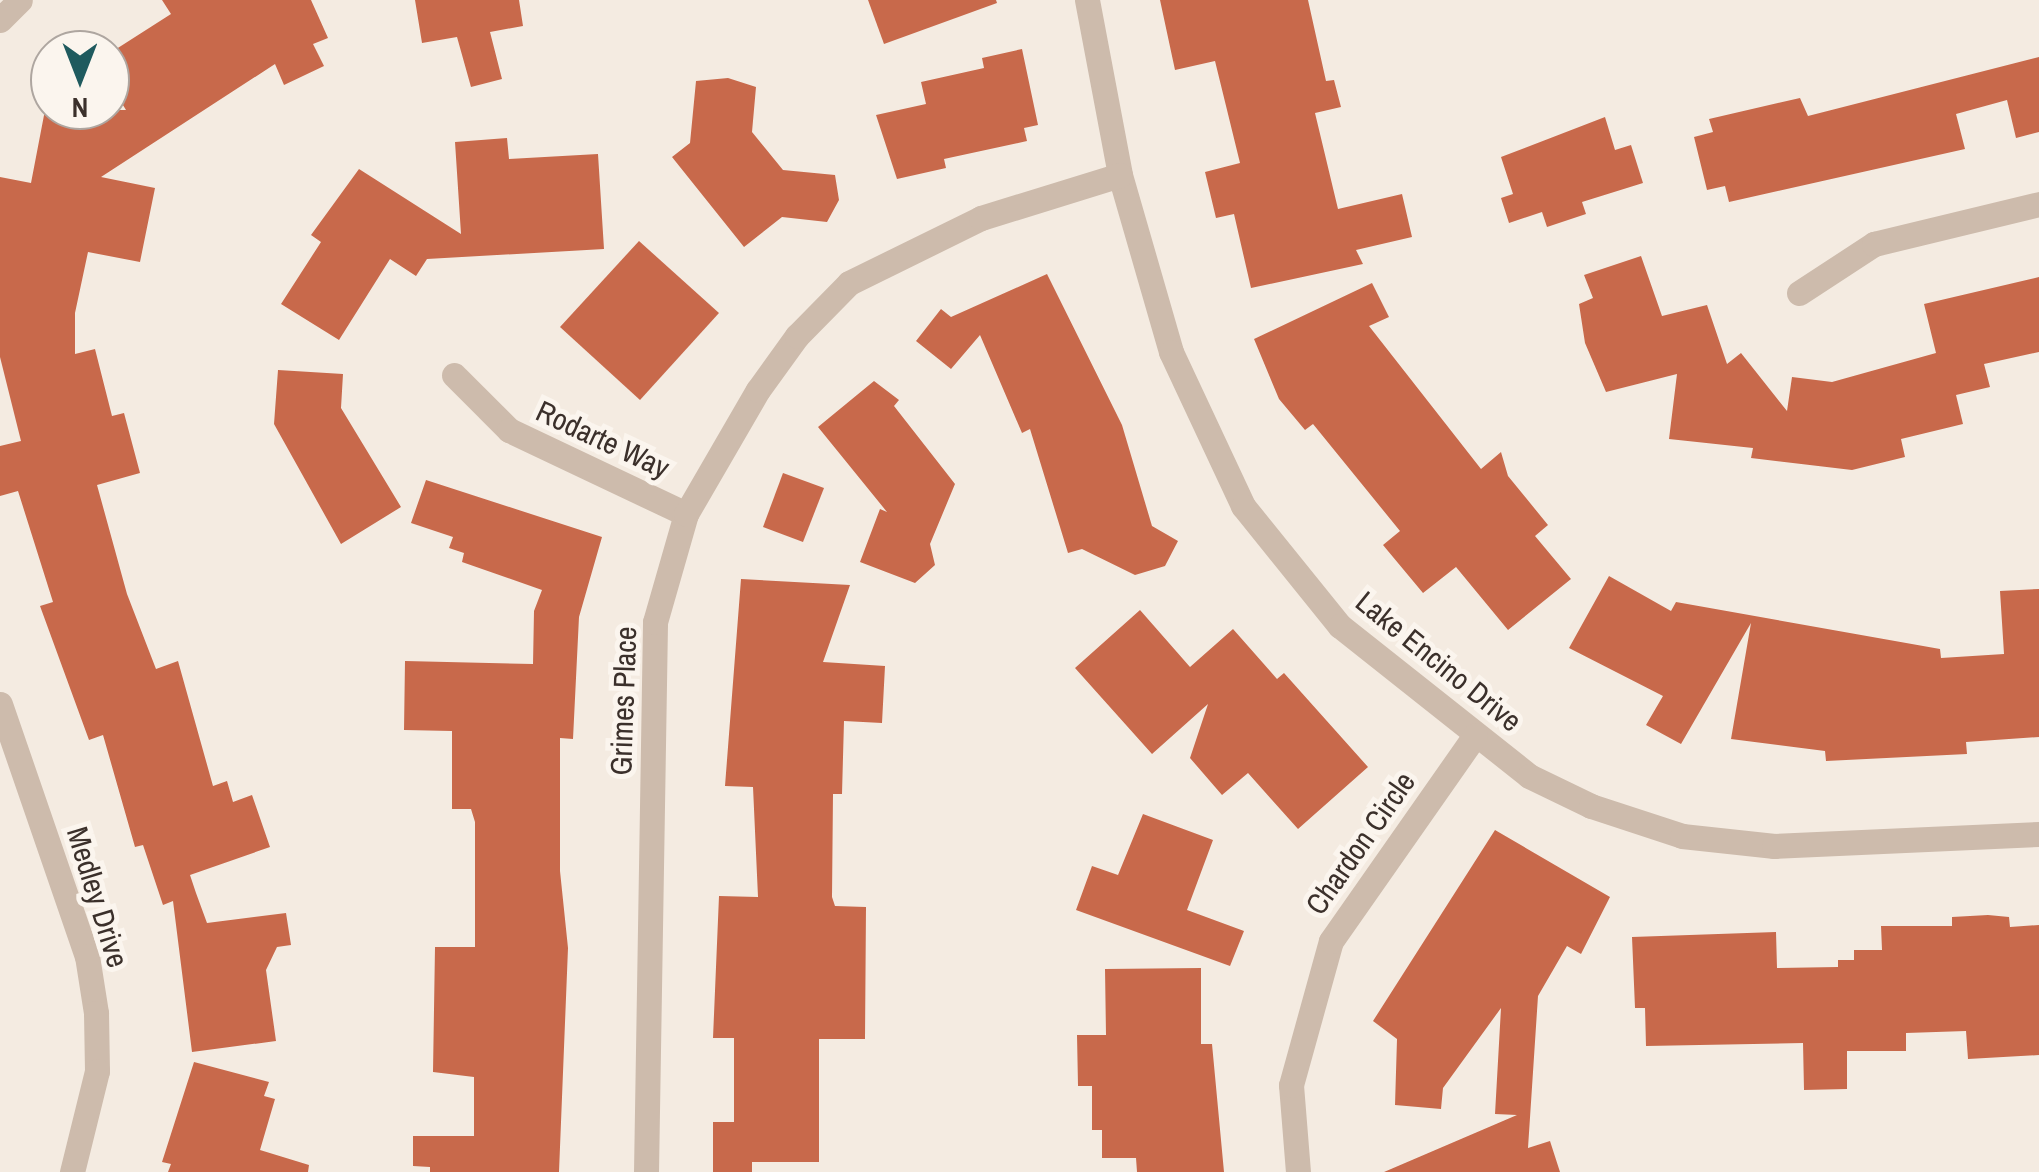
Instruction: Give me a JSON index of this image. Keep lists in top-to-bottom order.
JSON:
{
  "streets": {
    "street": [
      "Rodarte Way",
      "Lake Encino Drive",
      "Grimes Place",
      "Chardon Circle",
      "Medley Drive"
    ]
  },
  "crossings": [
    ["Rodarte Way", "Grimes Place"],
    ["Lake Encino Drive", "Grimes Place"],
    ["Lake Encino Drive", "Chardon Circle"]
  ],
  "north": "bottom"
}
